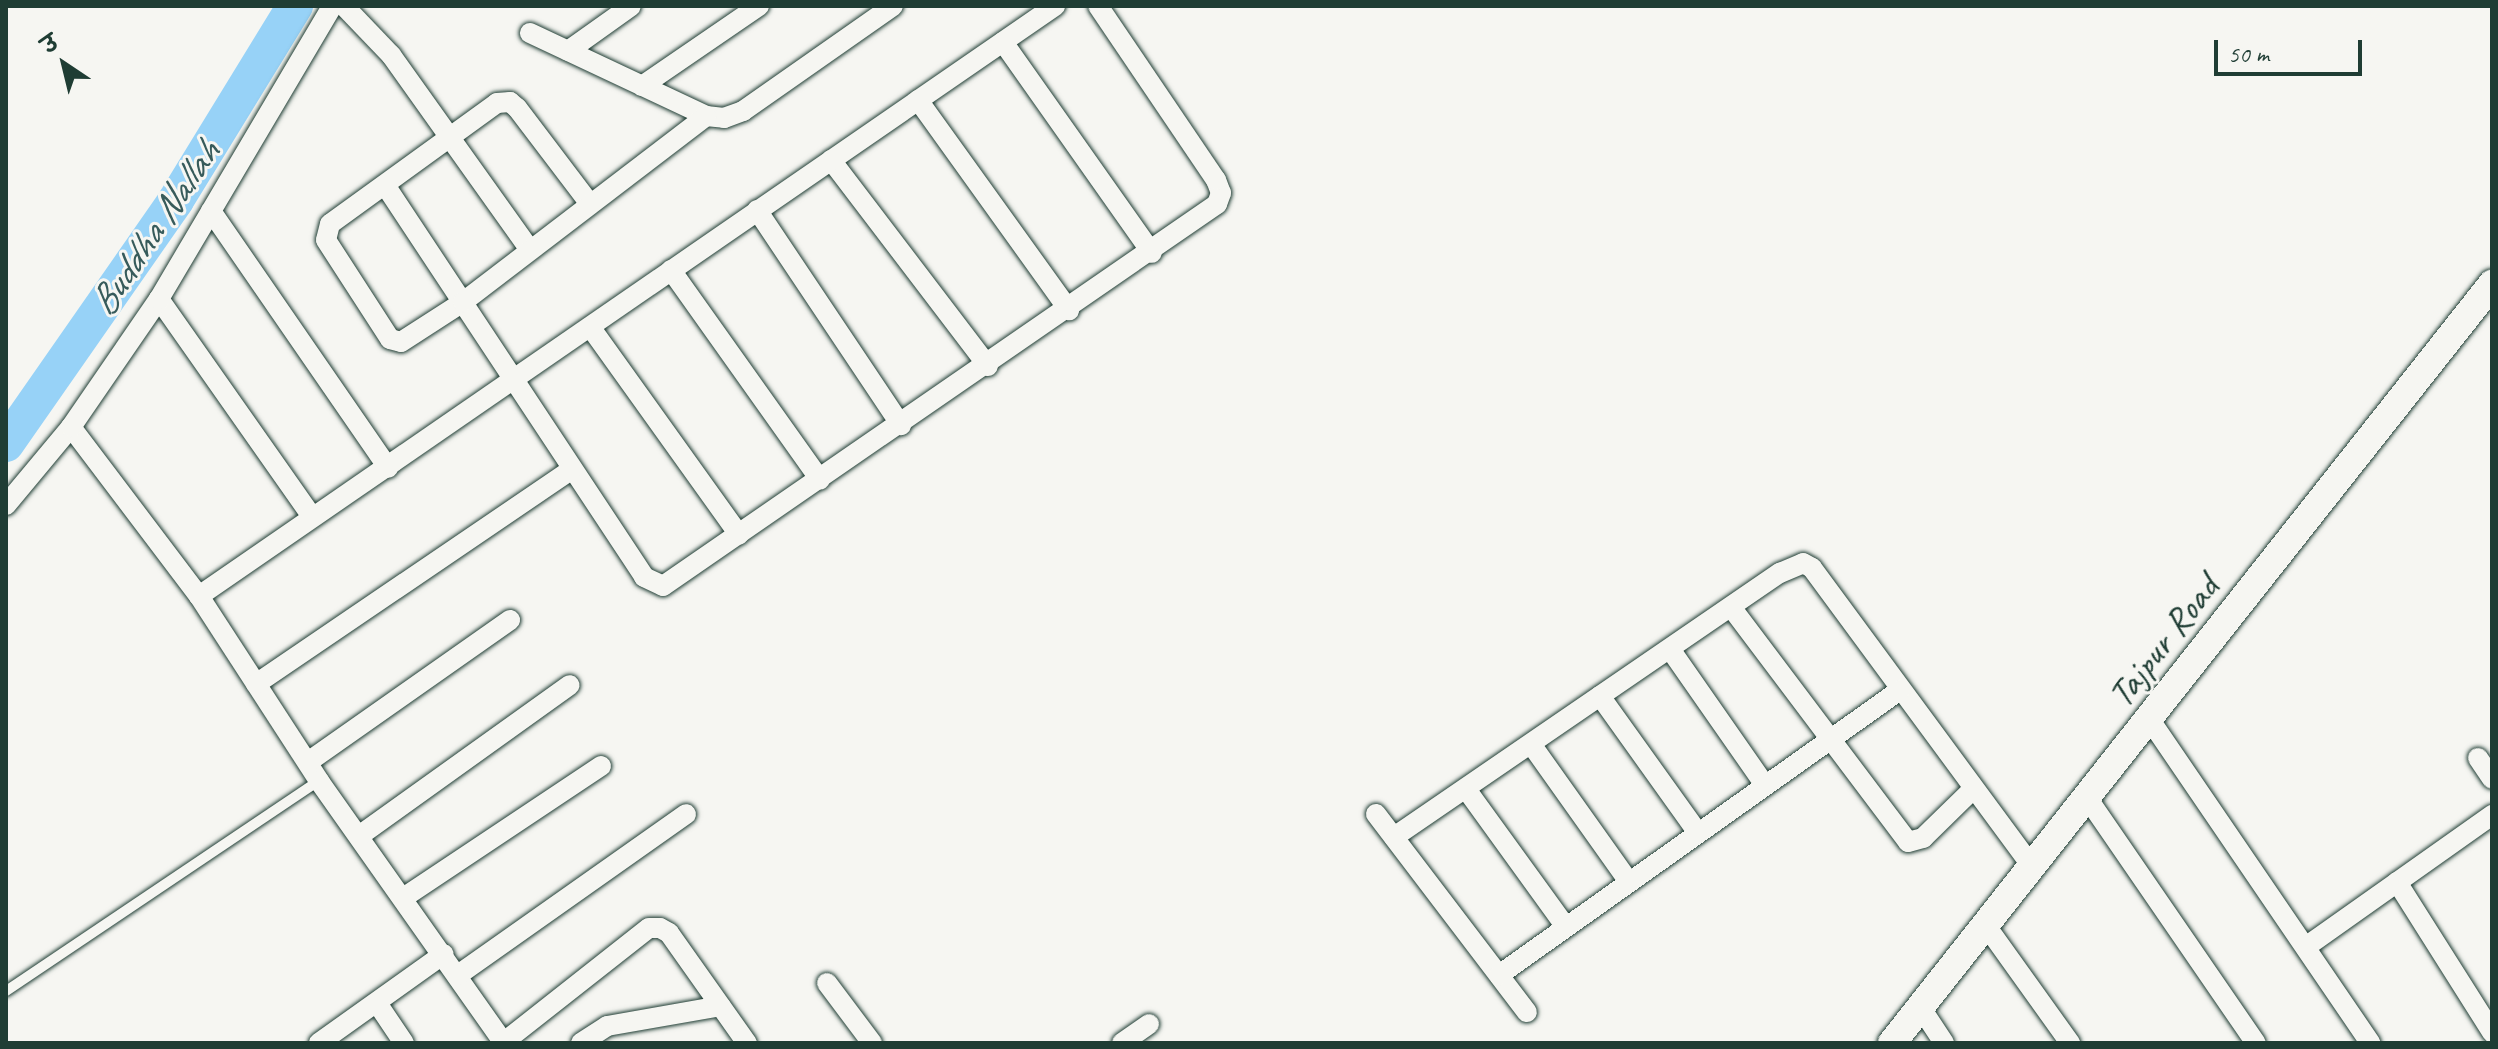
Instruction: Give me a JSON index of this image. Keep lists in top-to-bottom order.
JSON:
{
  "streets": {
    "main road": ["Tajpur Road"]
  },
  "water": ["Buddha Nallah"],
  "scale_bar": "50 m",
  "north": "top left"
}
